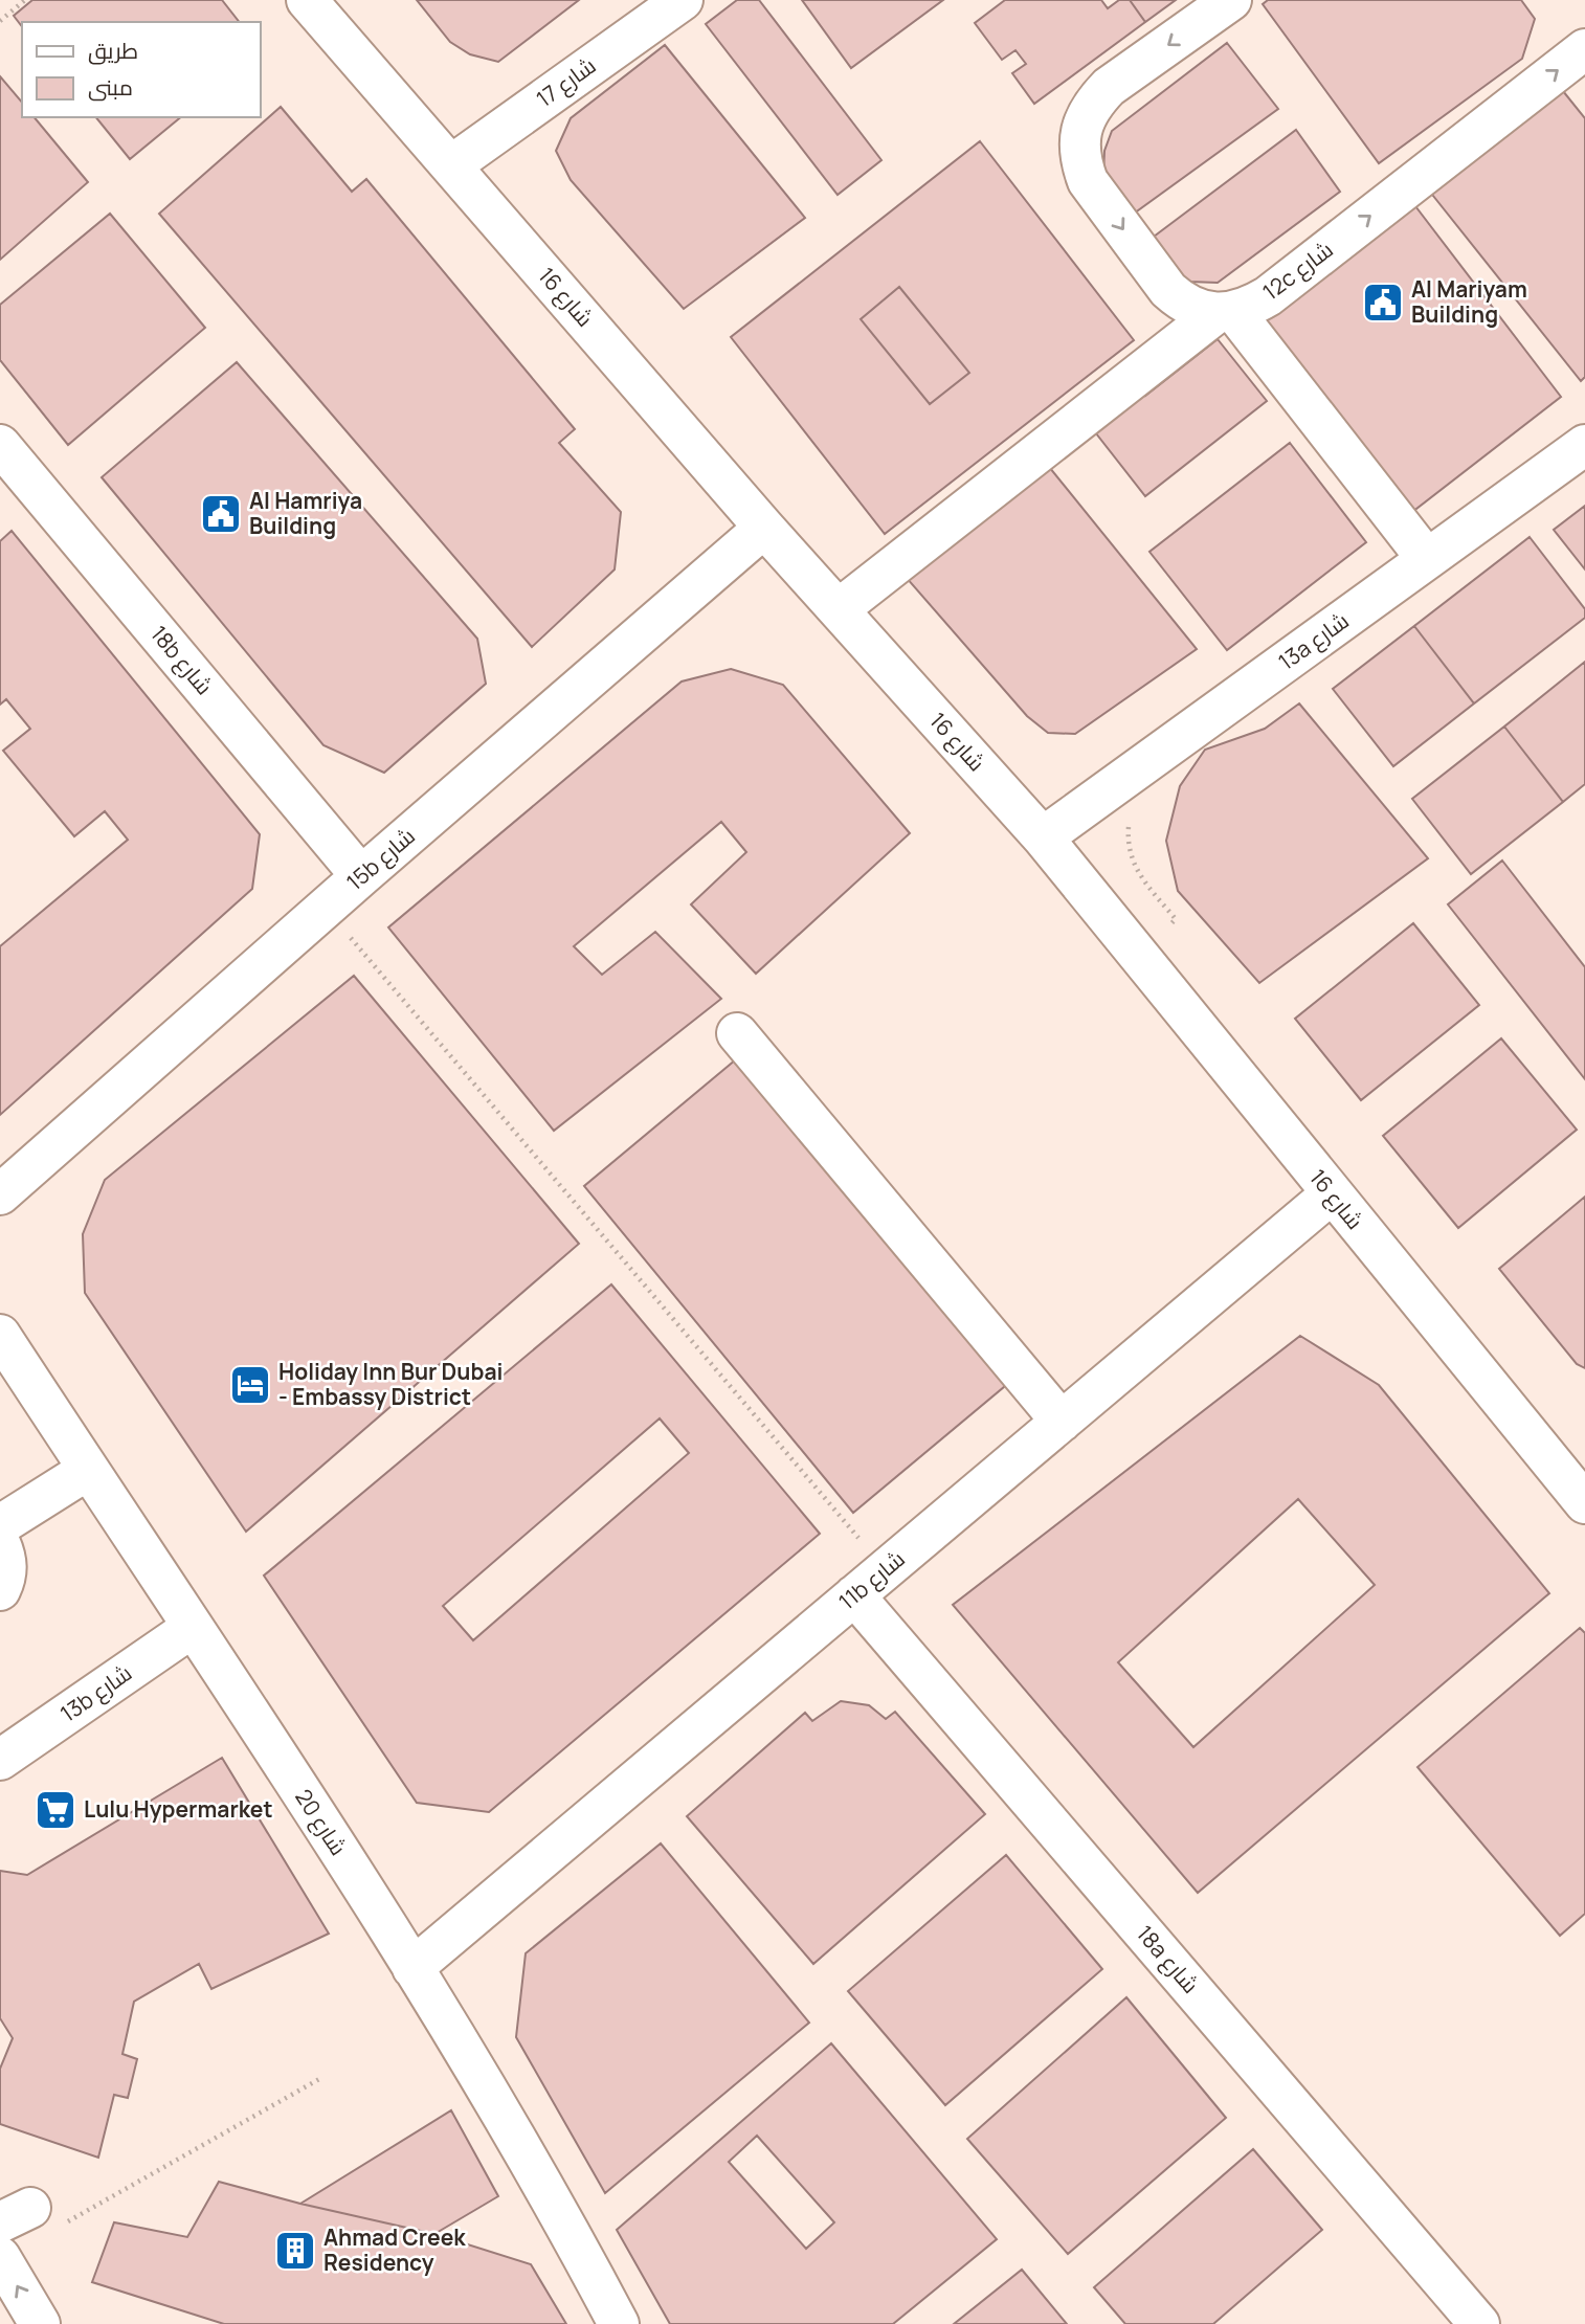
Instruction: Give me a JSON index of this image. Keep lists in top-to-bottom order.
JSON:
{
  "streets": {
    "street": [
      "شارع 17",
      "12c شارع",
      "شارع 16",
      "13a شارع",
      "18b شارع",
      "15b شارع",
      "11b شارع",
      "13b شارع",
      "شارع 20",
      "18a شارع"
    ]
  },
  "crossings": [
    ["شارع 17", "شارع 16"],
    ["12c شارع", "شارع 16"],
    ["شارع 16", "13a شارع"],
    ["شارع 16", "15b شارع"],
    ["شارع 16", "11b شارع"],
    ["18b شارع", "15b شارع"],
    ["11b شارع", "شارع 20"],
    ["11b شارع", "18a شارع"],
    ["13b شارع", "شارع 20"]
  ],
  "one_way": ["12c شارع"],
  "places": {
    "public building": ["Al Mariyam Building", "Al Hamriya Building"],
    "hotel": ["Holiday Inn Bur Dubai - Embassy District"],
    "supermarket": ["Lulu Hypermarket"],
    "building": ["Ahmad Creek Residency"]
  },
  "legend": ["طريق", "مبنى"]
}
